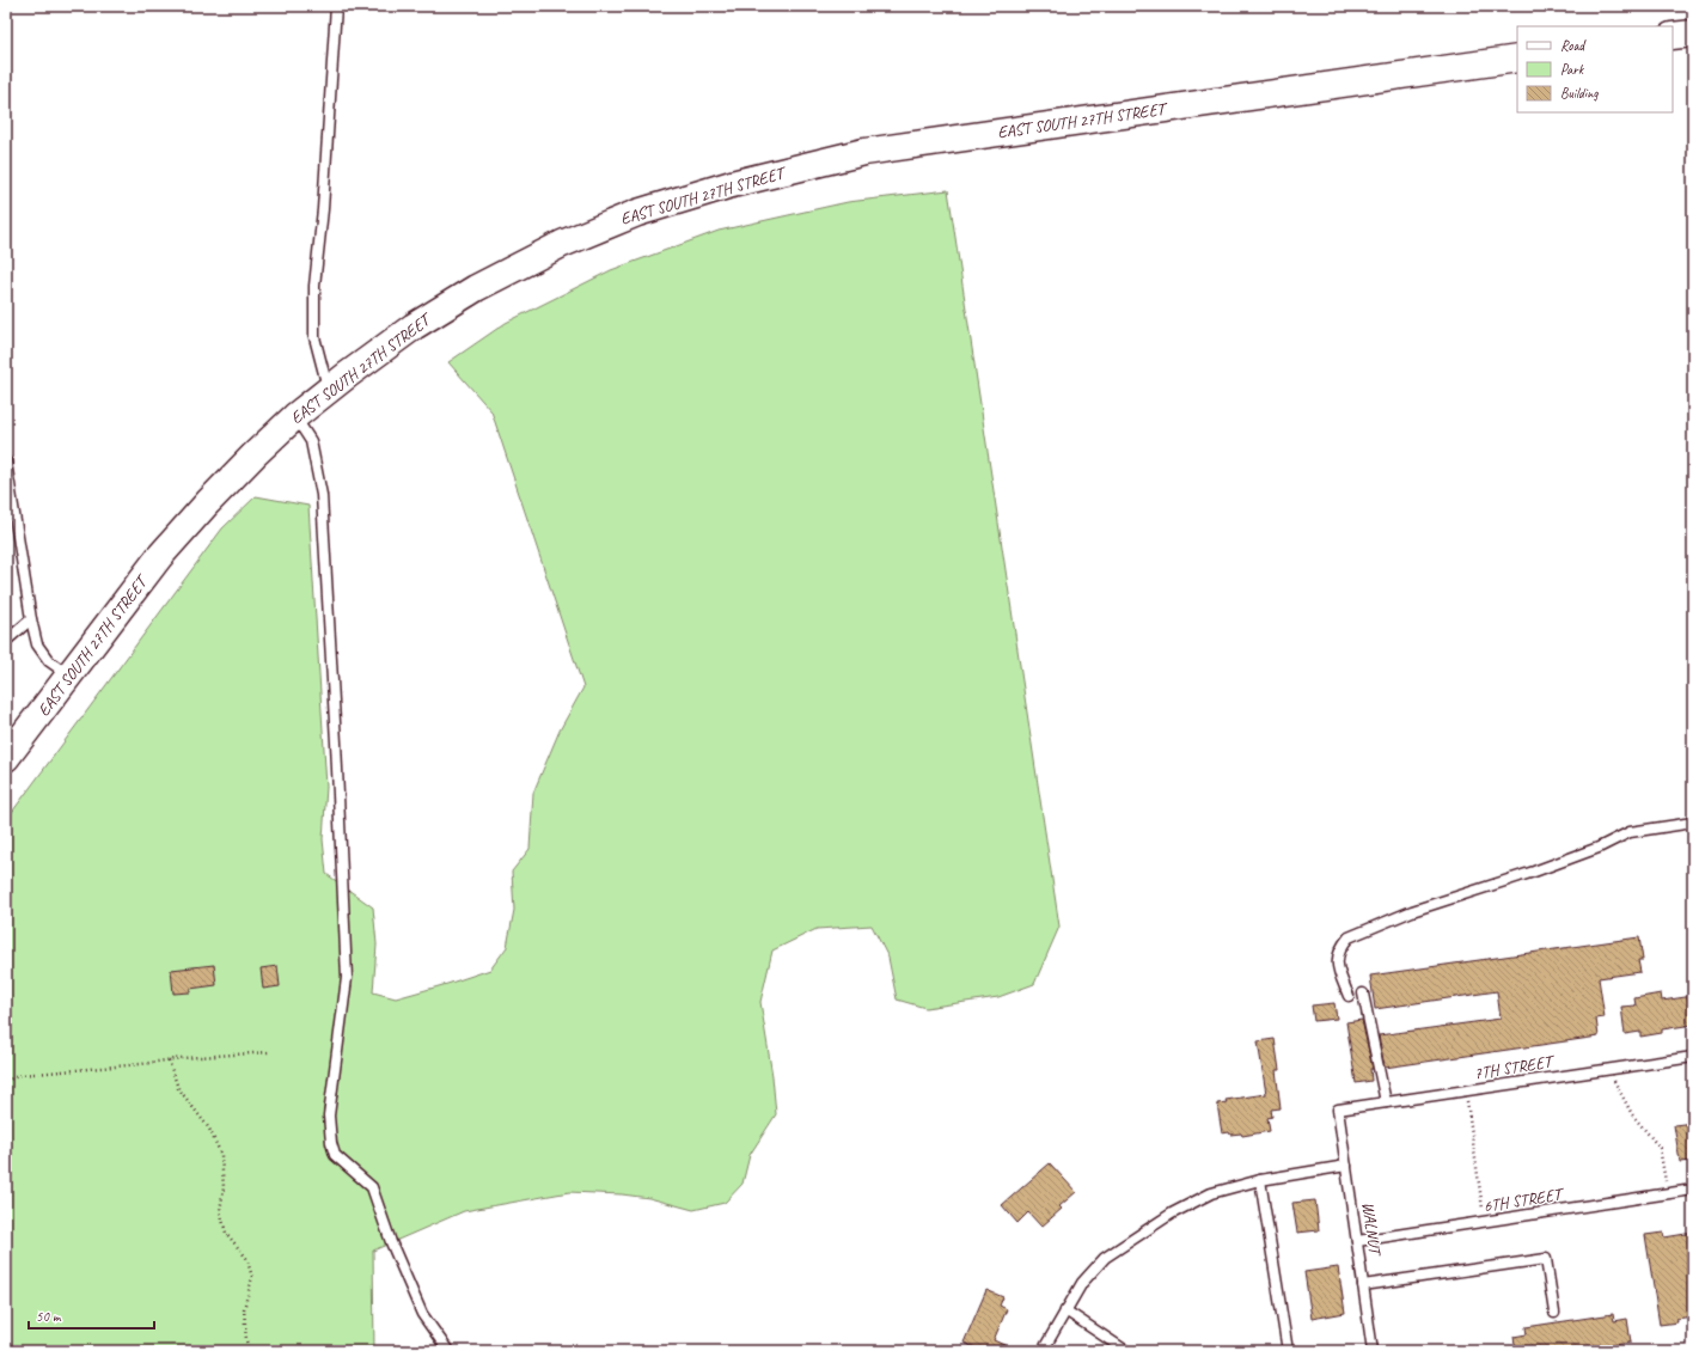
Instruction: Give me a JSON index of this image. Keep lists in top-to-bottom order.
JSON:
{
  "streets": {
    "main road": ["EAST SOUTH 27TH STREET"],
    "lane": ["7TH STREET", "6TH STREET", "WALNUT"]
  },
  "crossings": [
    ["7TH STREET", "WALNUT"],
    ["6TH STREET", "WALNUT"]
  ],
  "legend": ["Road", "Park", "Building"],
  "scale_bar": "50 m"
}
